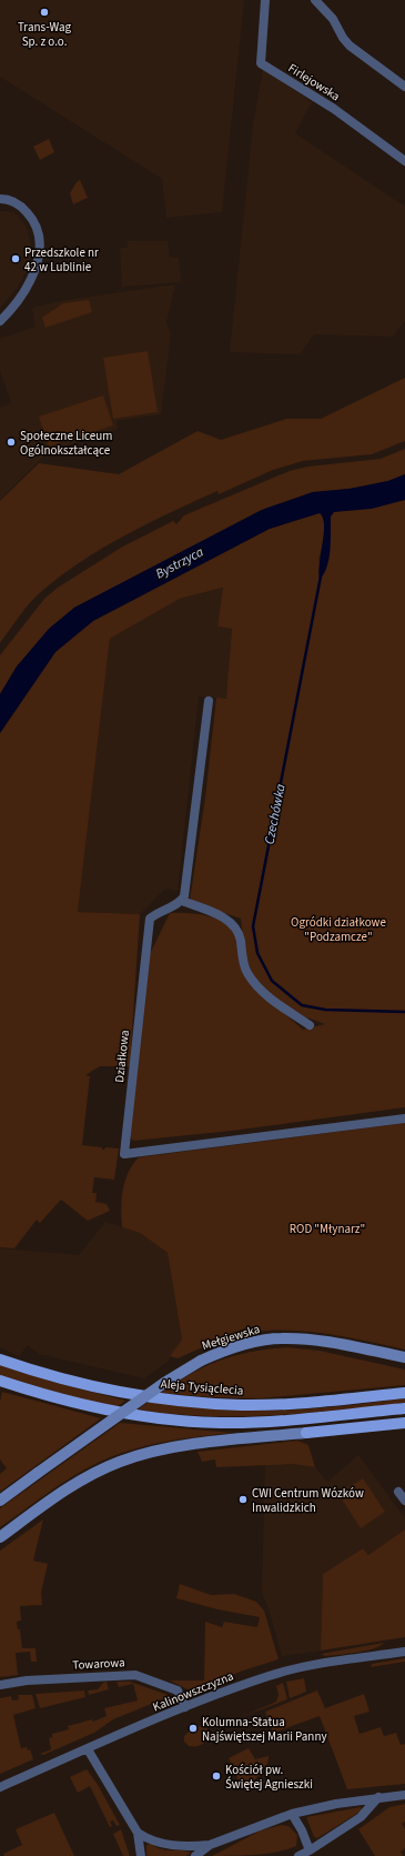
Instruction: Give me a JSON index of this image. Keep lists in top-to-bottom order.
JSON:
{
  "streets": {
    "main road": ["Mełgiewska", "Aleja Tysiąclecia"],
    "street": [
      "Firlejowska",
      "Działkowa",
      "Towarowa",
      "Kalinowszczyzna"
    ]
  },
  "crossings": [
    ["Towarowa", "Kalinowszczyzna"]
  ],
  "water": ["Bystrzyca", "Czechówka"],
  "parks": ["Ogródki działkowe \"Podzamcze\"", "ROD \"Młynarz\""],
  "places": [
    "Trans-Wag Sp. z o.o.",
    "Przedszkole nr 42 w Lublinie",
    "Społeczne Liceum Ogólnokształcące",
    "CWI Centrum Wózków Inwalidzkich",
    "Kolumna-Statua Najświętszej Marii Panny",
    "Kościół pw. Świętej Agnieszki"
  ]
}
